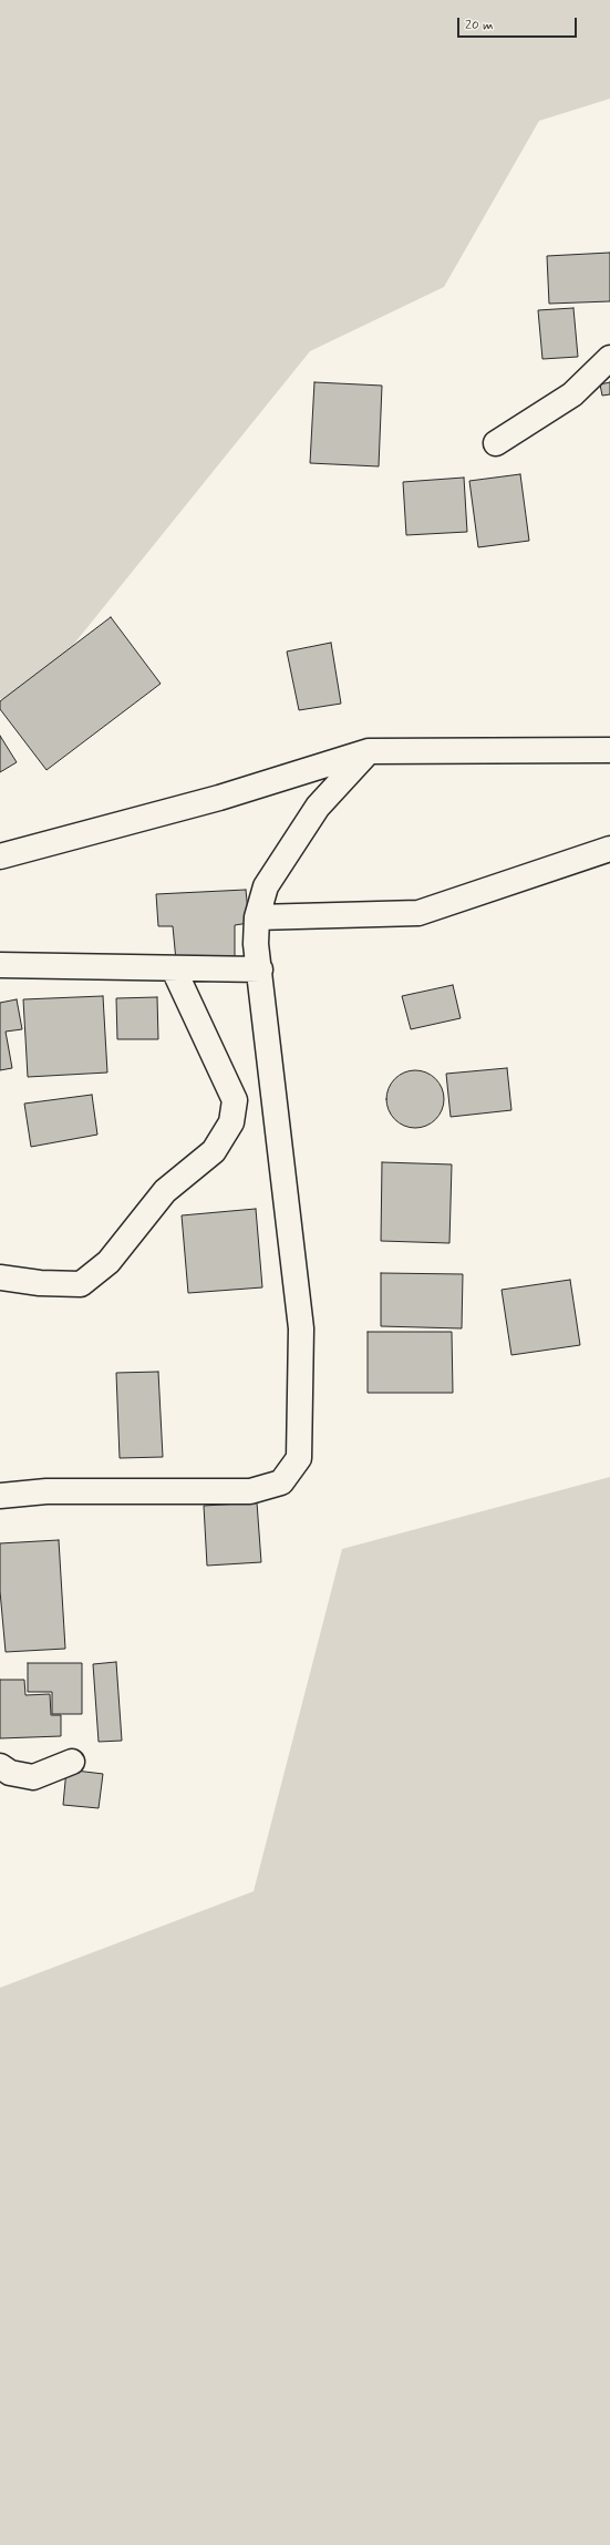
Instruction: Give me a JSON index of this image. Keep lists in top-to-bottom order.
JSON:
{
  "scale_bar": "20 m"
}
